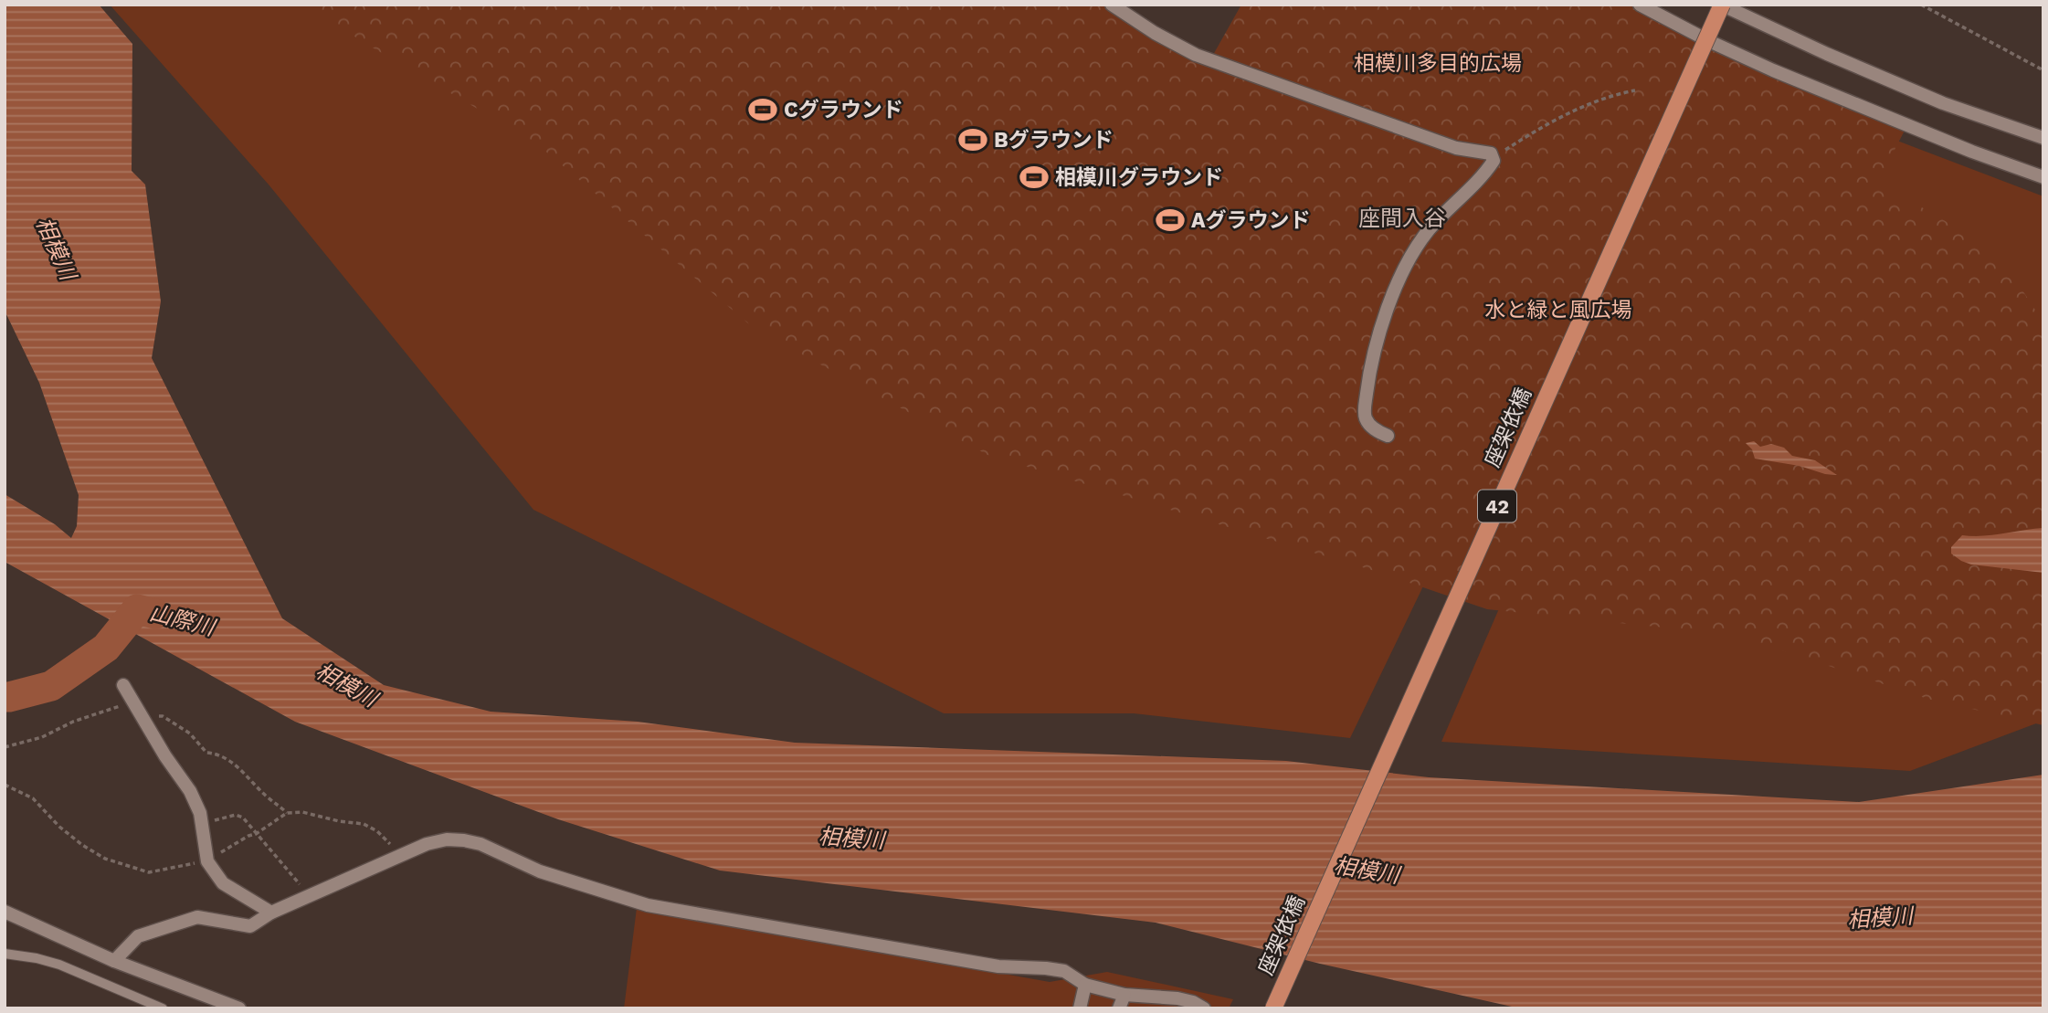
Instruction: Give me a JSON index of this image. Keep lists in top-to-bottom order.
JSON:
{
  "streets": {
    "main road": ["座架依橋", "42"]
  },
  "districts": ["座間入谷"],
  "water": ["相模川", "山際川"],
  "parks": ["相模川多目的広場", "水と緑と風広場"],
  "places": {
    "sports": [
      "Cグラウンド",
      "Bグラウンド",
      "相模川グラウンド",
      "Aグラウンド"
    ]
  }
}
